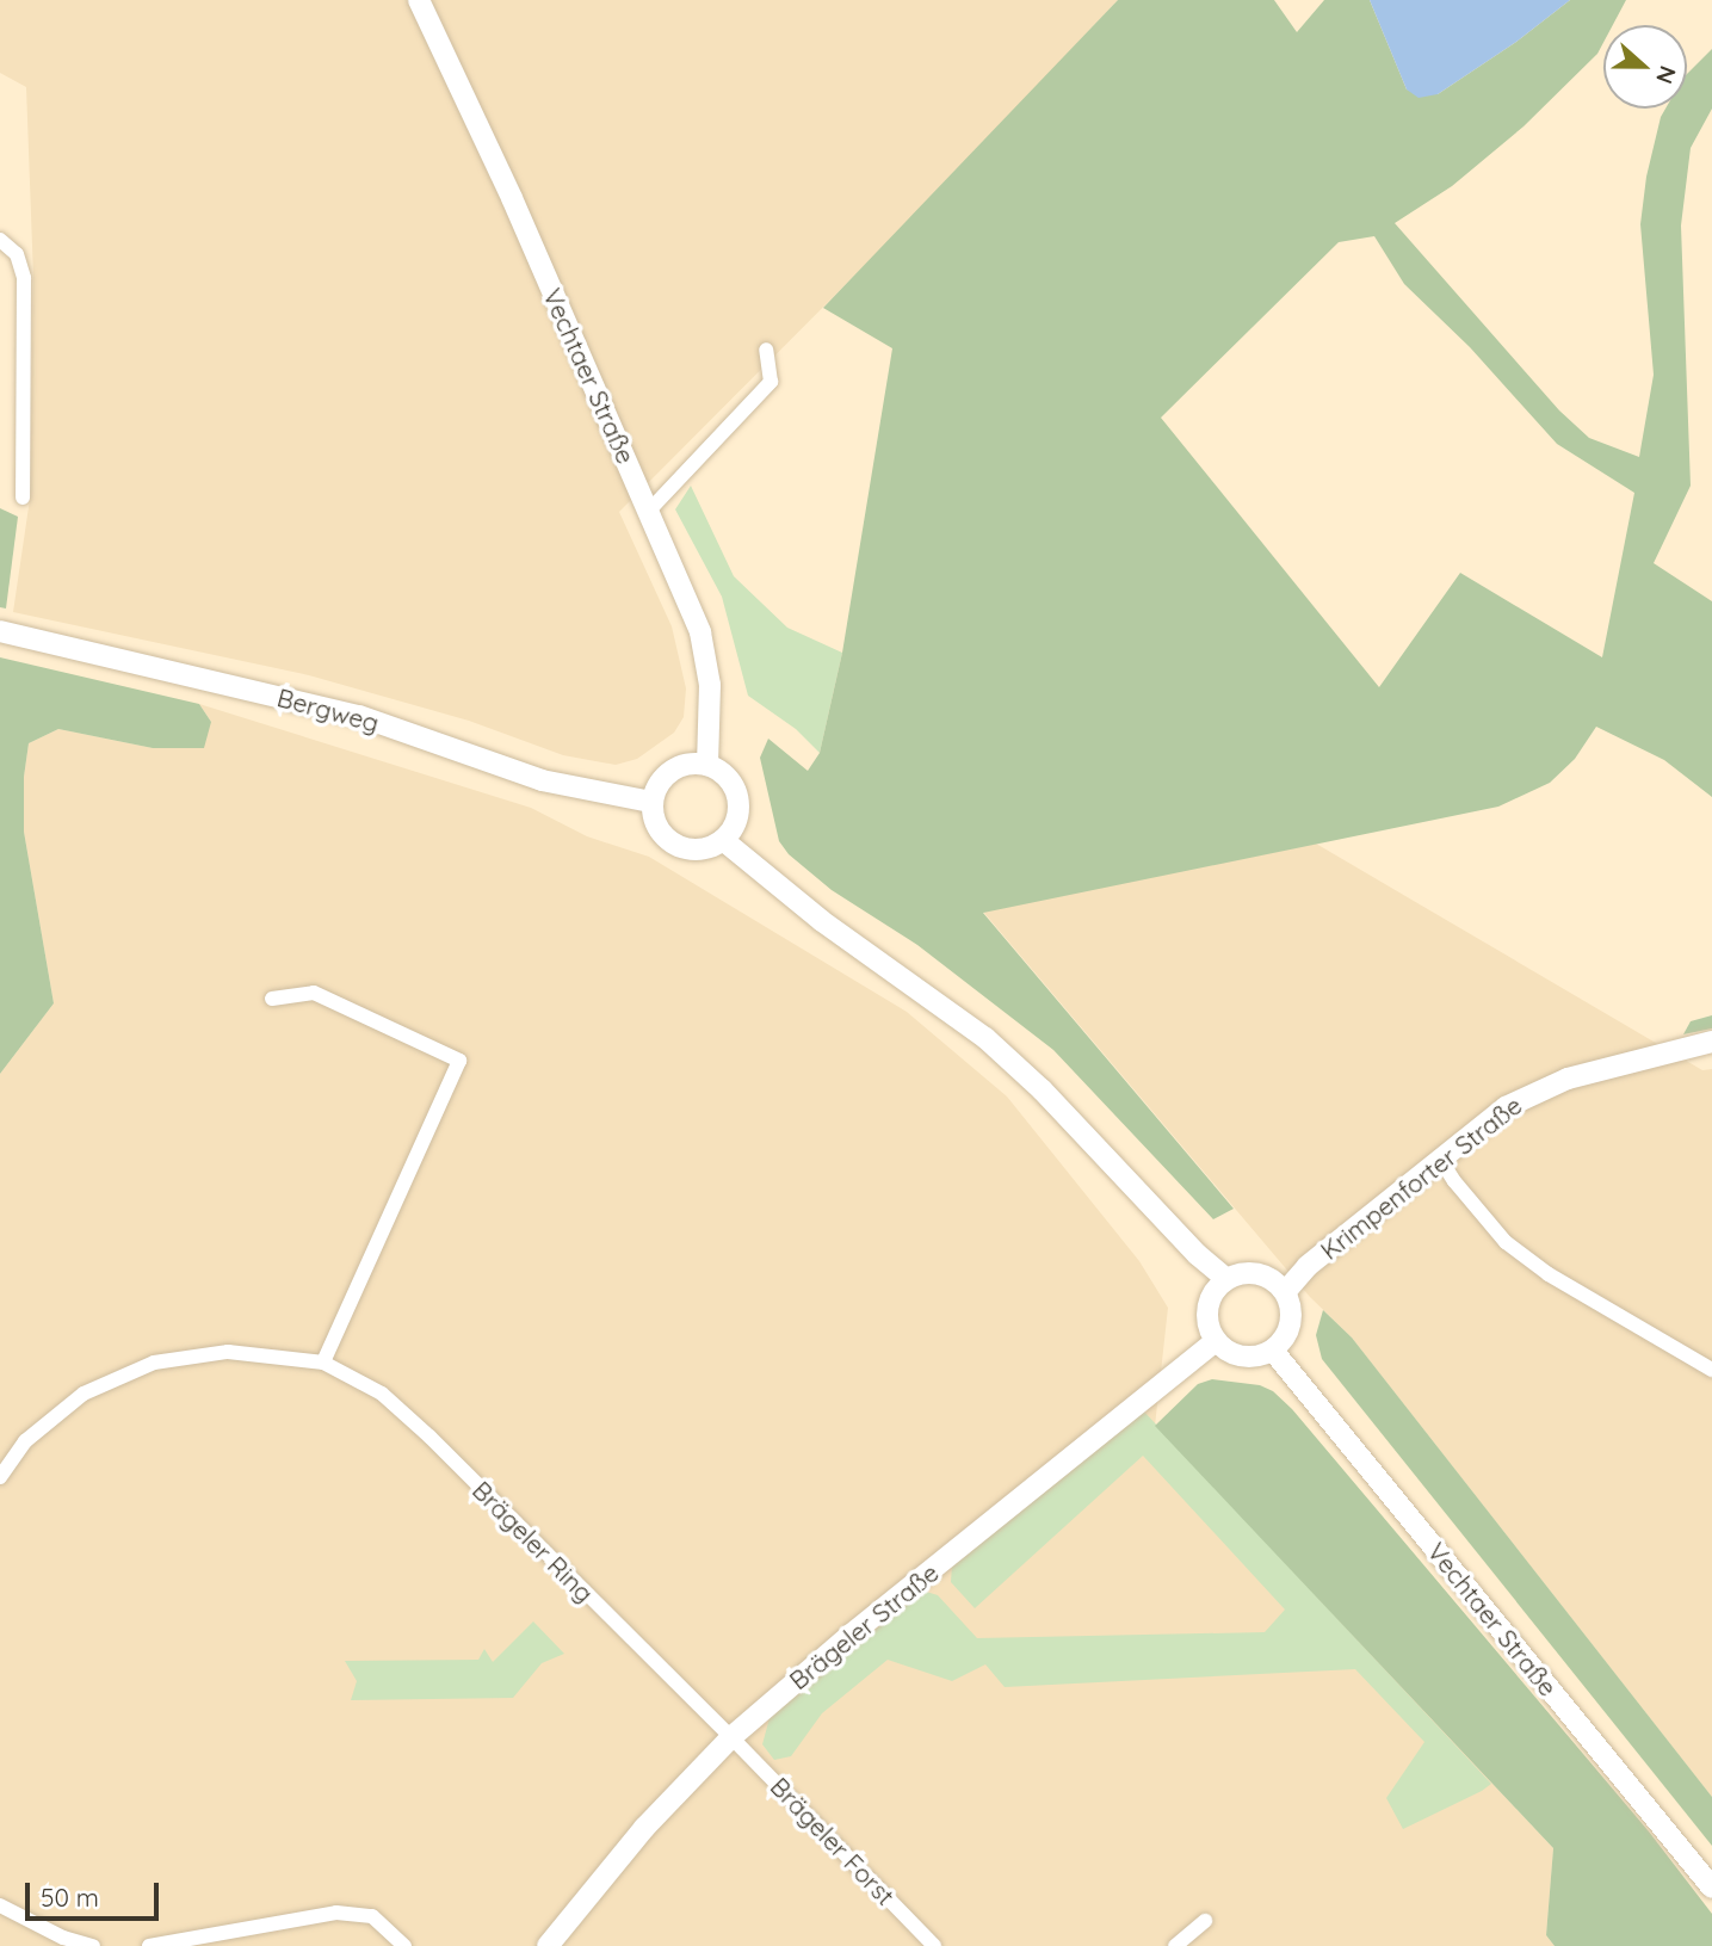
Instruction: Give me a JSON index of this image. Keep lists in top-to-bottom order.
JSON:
{
  "streets": {
    "main road": [
      "Vechtaer Straße",
      "Bergweg",
      "Krimpenforter Straße",
      "Brägeler Straße"
    ],
    "street": ["Brägeler Ring", "Brägeler Forst"]
  },
  "crossings": [
    ["Vechtaer Straße", "Bergweg"],
    ["Vechtaer Straße", "Krimpenforter Straße"],
    ["Vechtaer Straße", "Brägeler Straße"],
    ["Krimpenforter Straße", "Brägeler Straße"],
    ["Brägeler Ring", "Brägeler Straße"],
    ["Brägeler Ring", "Brägeler Forst"],
    ["Brägeler Straße", "Brägeler Forst"]
  ],
  "scale_bar": "50 m",
  "north": "right"
}
